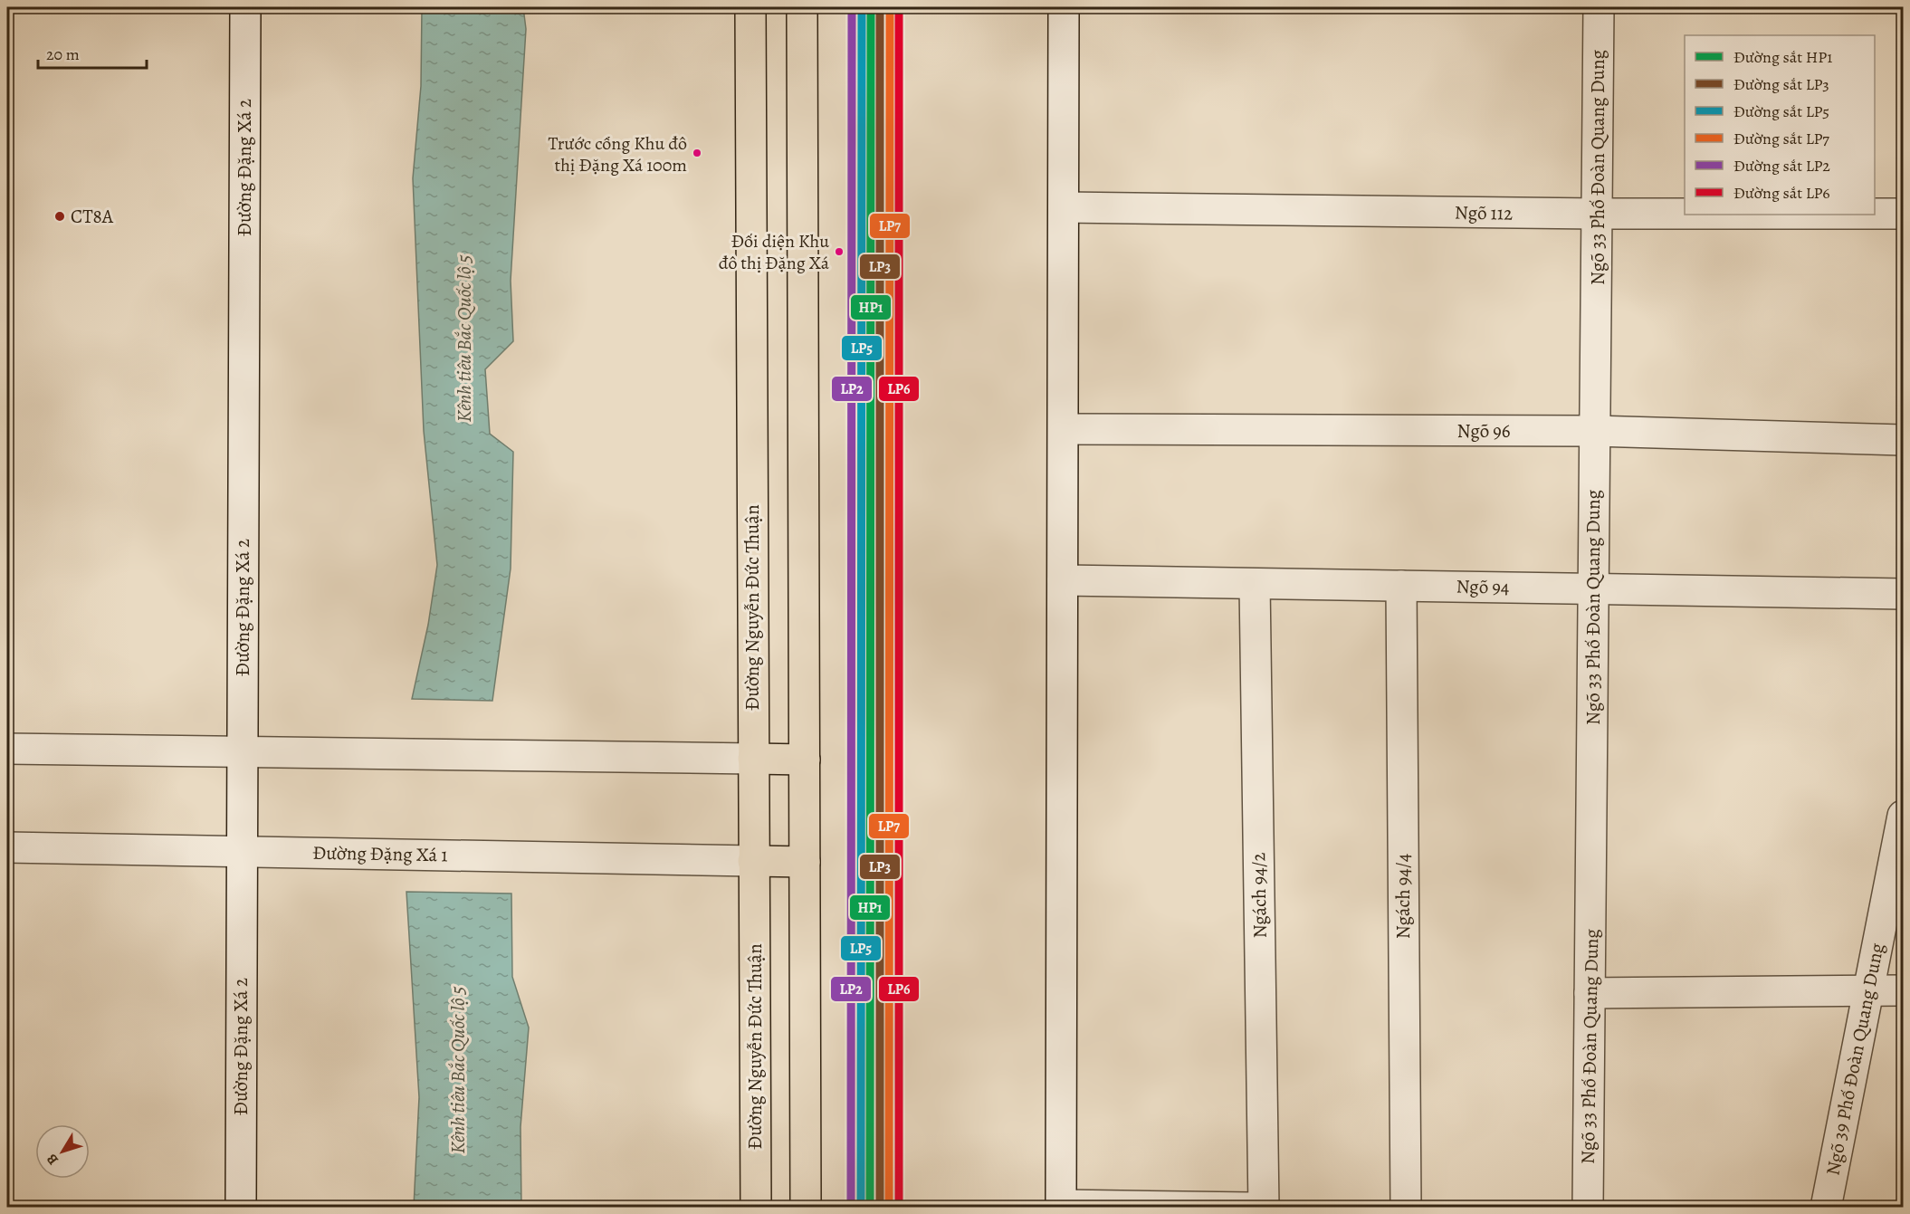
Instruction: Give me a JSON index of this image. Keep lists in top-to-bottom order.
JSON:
{
  "streets": {
    "highway": ["Đường Nguyễn Đức Thuận"],
    "street": [
      "Đường Đặng Xá 2",
      "Ngõ 33 Phố Đoàn Quang Dung",
      "Ngõ 112",
      "Ngõ 96",
      "Ngõ 94",
      "Đường Đặng Xá 1",
      "Ngách 94/2",
      "Ngách 94/4",
      "Ngõ 39 Phố Đoàn Quang Dung"
    ]
  },
  "crossings": [
    ["Đường Đặng Xá 2", "Đường Đặng Xá 1"],
    ["Ngõ 33 Phố Đoàn Quang Dung", "Ngõ 112"],
    ["Ngõ 33 Phố Đoàn Quang Dung", "Ngõ 96"],
    ["Ngõ 33 Phố Đoàn Quang Dung", "Ngõ 94"],
    ["Ngõ 94", "Ngách 94/2"],
    ["Ngõ 94", "Ngách 94/4"],
    ["Đường Nguyễn Đức Thuận", "Đường Đặng Xá 1"]
  ],
  "water": ["Kênh tiêu Bắc Quốc lộ 5"],
  "places": ["Trước cổng Khu đô thị Đặng Xá 100m", "CT8A", "Đối diện Khu đô thị Đặng Xá"],
  "lines": [
    "rail line HP1",
    "rail line LP3",
    "rail line LP5",
    "rail line LP7",
    "rail line LP2",
    "rail line LP6"
  ],
  "legend": [
    "Đường sắt HP1",
    "Đường sắt LP3",
    "Đường sắt LP5",
    "Đường sắt LP7",
    "Đường sắt LP2",
    "Đường sắt LP6"
  ],
  "scale_bar": "20 m",
  "north": "bottom left"
}
